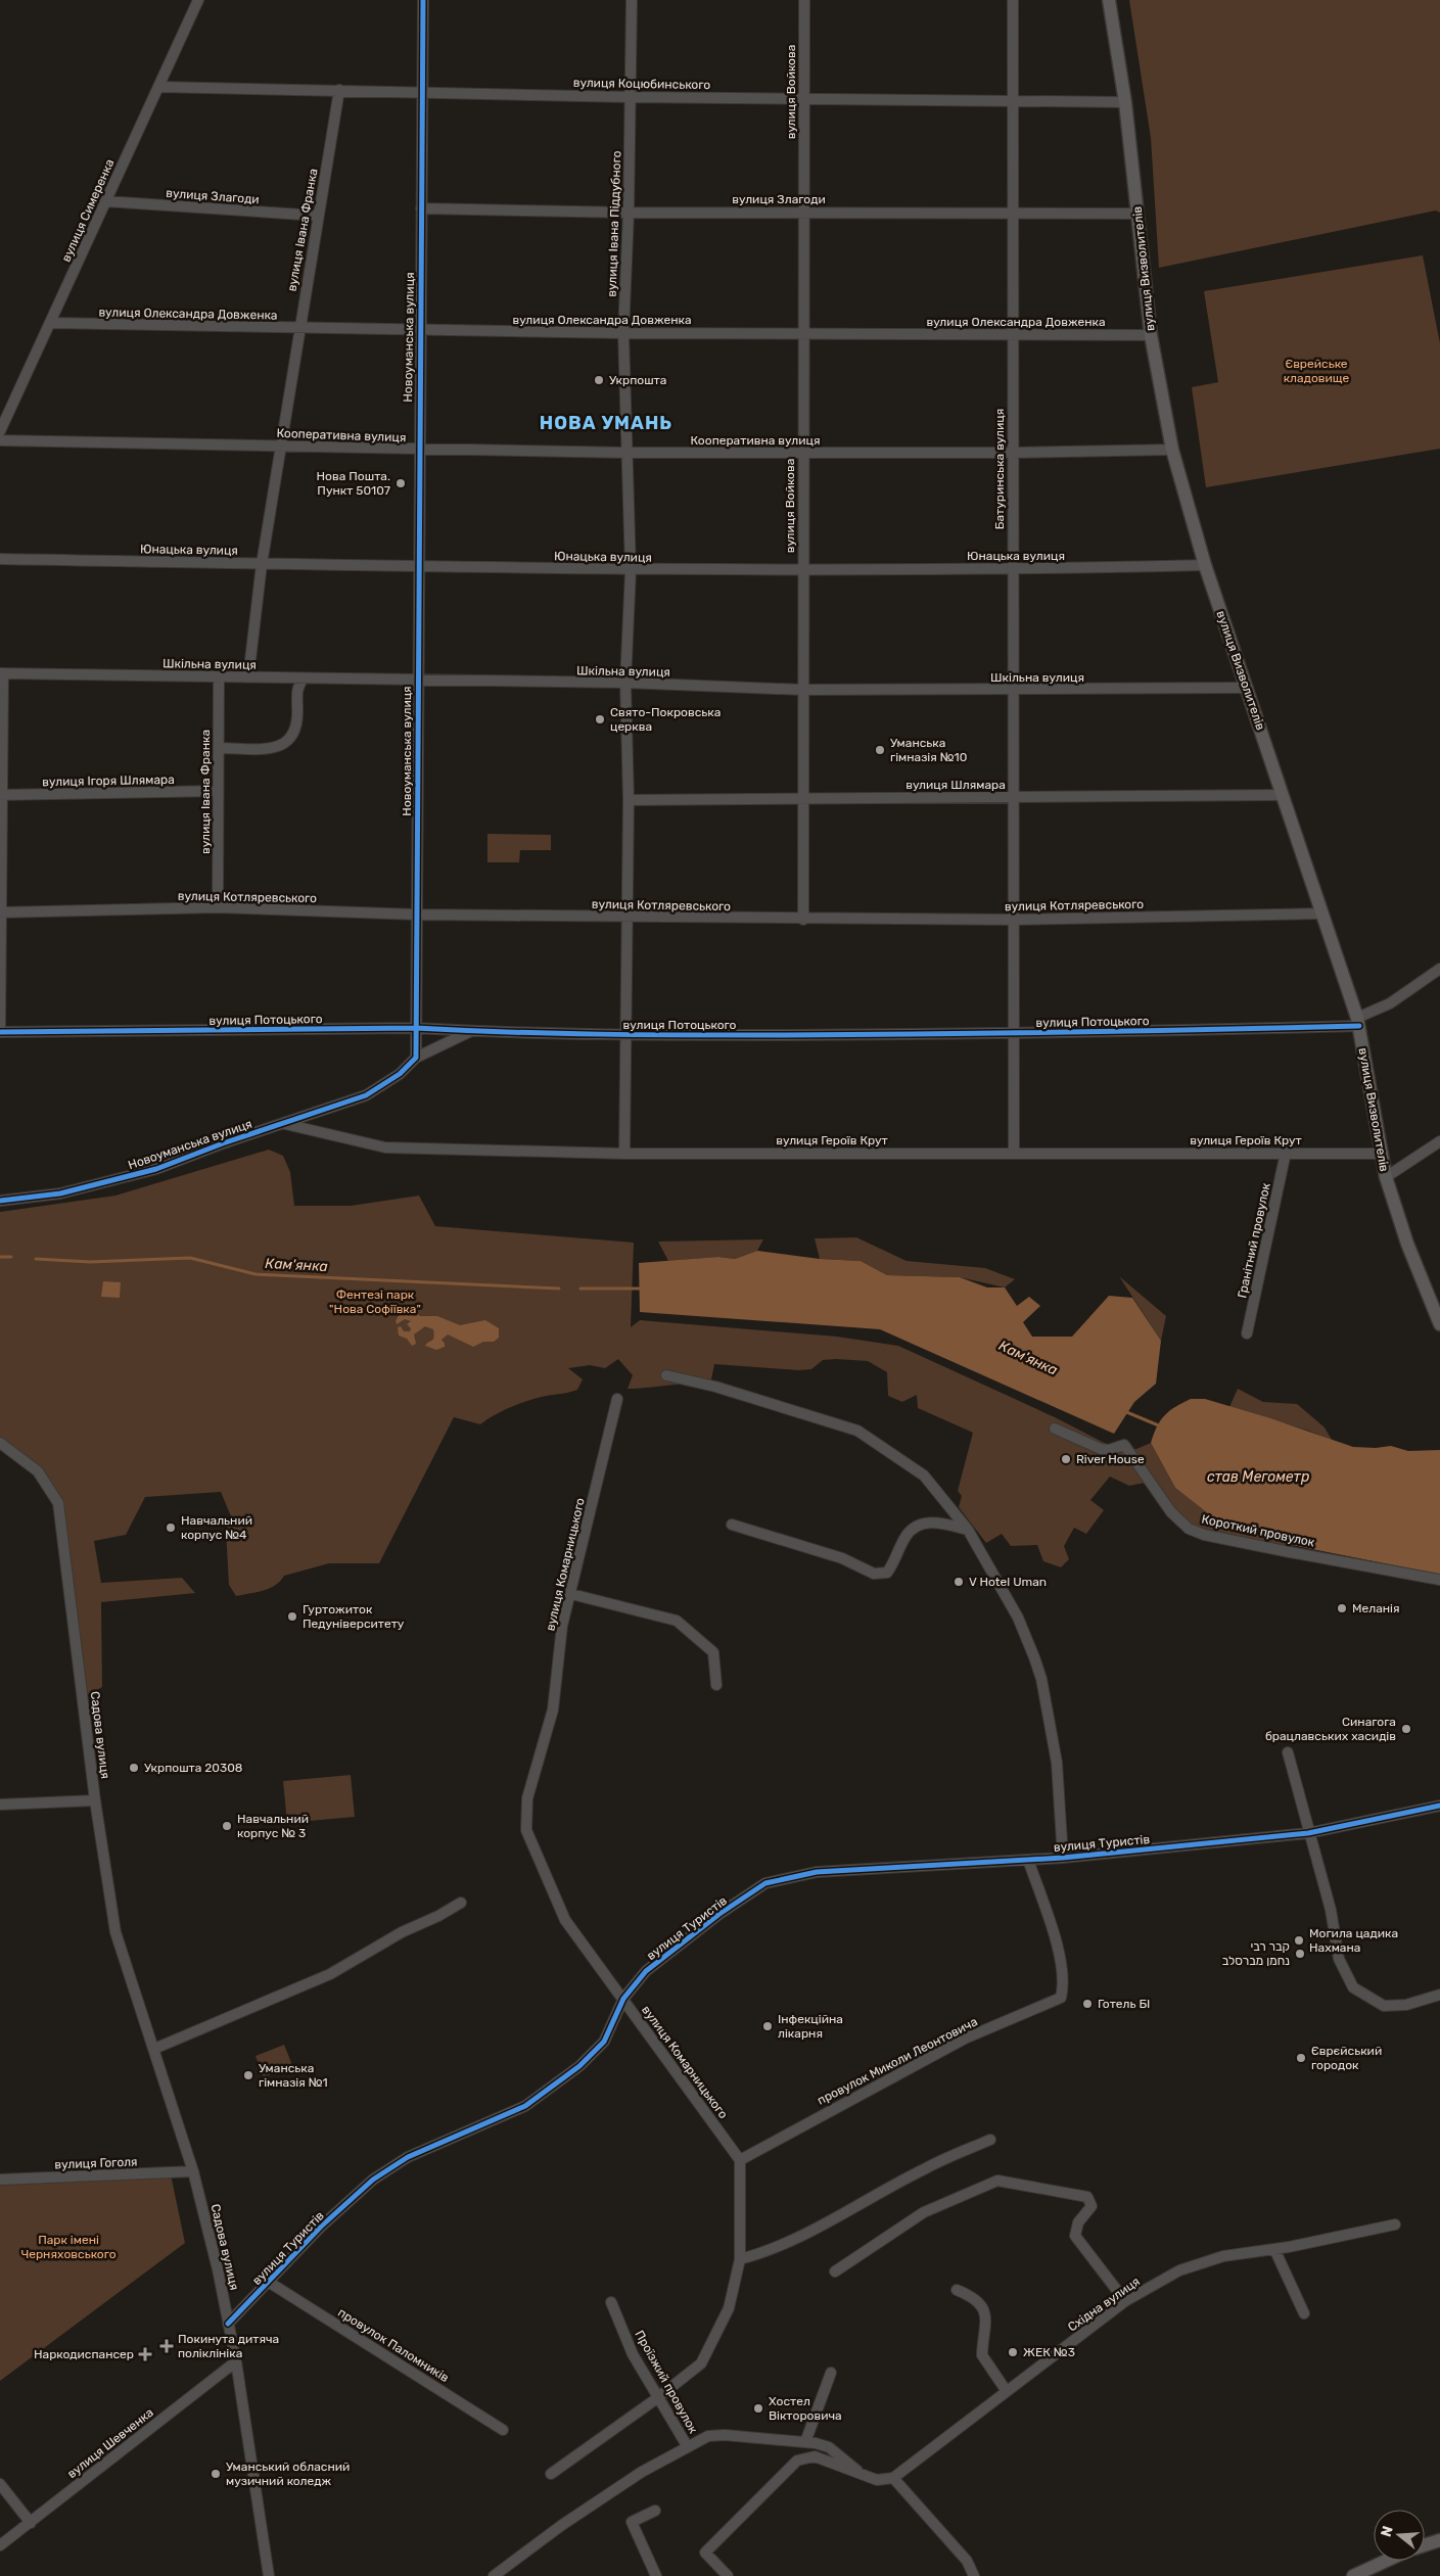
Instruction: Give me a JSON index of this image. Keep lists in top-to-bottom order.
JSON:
{
  "streets": {
    "main road": ["вулиця Визволителів"],
    "street": [
      "вулиця Коцюбинського",
      "вулиця Войкова",
      "вулиця Злагоди",
      "вулиця Симеренка",
      "вулиця Івана Піддубного",
      "вулиця Івана Франка",
      "вулиця Олександра Довженка",
      "Новоуманська вулиця",
      "Кооперативна вулиця",
      "Батуринська вулиця",
      "Юнацька вулиця",
      "Шкільна вулиця",
      "вулиця Ігоря Шлямара",
      "вулиця Шлямара",
      "вулиця Котляревського",
      "вулиця Потоцького",
      "вулиця Героїв Крут",
      "Гранітний провулок",
      "Короткий провулок",
      "вулиця Комарницького",
      "Садова вулиця",
      "вулиця Туристів",
      "провулок Миколи Леонтовича",
      "вулиця Гоголя",
      "Східна вулиця",
      "провулок Паломників",
      "Проїзжий провулок",
      "вулиця Шевченка"
    ]
  },
  "crossings": [
    ["вулиця Коцюбинського", "вулиця Войкова"],
    ["вулиця Коцюбинського", "вулиця Симеренка"],
    ["вулиця Коцюбинського", "вулиця Івана Піддубного"],
    ["вулиця Коцюбинського", "вулиця Івана Франка"],
    ["вулиця Коцюбинського", "вулиця Визволителів"],
    ["вулиця Коцюбинського", "Новоуманська вулиця"],
    ["вулиця Коцюбинського", "Батуринська вулиця"],
    ["вулиця Войкова", "вулиця Злагоди"],
    ["вулиця Войкова", "вулиця Олександра Довженка"],
    ["вулиця Войкова", "Кооперативна вулиця"],
    ["вулиця Войкова", "Юнацька вулиця"],
    ["вулиця Войкова", "Шкільна вулиця"],
    ["вулиця Войкова", "вулиця Шлямара"],
    ["вулиця Войкова", "вулиця Котляревського"],
    ["вулиця Злагоди", "вулиця Симеренка"],
    ["вулиця Злагоди", "вулиця Івана Піддубного"],
    ["вулиця Злагоди", "вулиця Івана Франка"],
    ["вулиця Злагоди", "вулиця Визволителів"],
    ["вулиця Злагоди", "Новоуманська вулиця"],
    ["вулиця Злагоди", "Батуринська вулиця"],
    ["вулиця Симеренка", "вулиця Олександра Довженка"],
    ["вулиця Івана Піддубного", "вулиця Олександра Довженка"],
    ["вулиця Івана Піддубного", "Кооперативна вулиця"],
    ["вулиця Івана Піддубного", "Юнацька вулиця"],
    ["вулиця Івана Піддубного", "Шкільна вулиця"],
    ["вулиця Івана Піддубного", "вулиця Шлямара"],
    ["вулиця Івана Піддубного", "вулиця Котляревського"],
    ["вулиця Івана Піддубного", "вулиця Потоцького"],
    ["вулиця Івана Піддубного", "вулиця Героїв Крут"],
    ["вулиця Івана Франка", "вулиця Олександра Довженка"],
    ["вулиця Івана Франка", "Кооперативна вулиця"],
    ["вулиця Івана Франка", "Юнацька вулиця"],
    ["вулиця Івана Франка", "Шкільна вулиця"],
    ["вулиця Івана Франка", "вулиця Ігоря Шлямара"],
    ["вулиця Івана Франка", "вулиця Котляревського"],
    ["вулиця Визволителів", "вулиця Олександра Довженка"],
    ["вулиця Визволителів", "Кооперативна вулиця"],
    ["вулиця Визволителів", "Юнацька вулиця"],
    ["вулиця Визволителів", "Шкільна вулиця"],
    ["вулиця Визволителів", "вулиця Шлямара"],
    ["вулиця Визволителів", "вулиця Котляревського"],
    ["вулиця Визволителів", "вулиця Потоцького"],
    ["вулиця Визволителів", "вулиця Героїв Крут"],
    ["вулиця Олександра Довженка", "Новоуманська вулиця"],
    ["вулиця Олександра Довженка", "Батуринська вулиця"],
    ["Новоуманська вулиця", "Кооперативна вулиця"],
    ["Новоуманська вулиця", "Юнацька вулиця"],
    ["Новоуманська вулиця", "Шкільна вулиця"],
    ["Новоуманська вулиця", "вулиця Котляревського"],
    ["Новоуманська вулиця", "вулиця Потоцького"],
    ["Новоуманська вулиця", "вулиця Героїв Крут"],
    ["Кооперативна вулиця", "Батуринська вулиця"],
    ["Батуринська вулиця", "Юнацька вулиця"],
    ["Батуринська вулиця", "Шкільна вулиця"],
    ["Батуринська вулиця", "вулиця Шлямара"],
    ["Батуринська вулиця", "вулиця Котляревського"],
    ["Батуринська вулиця", "вулиця Потоцького"],
    ["Батуринська вулиця", "вулиця Героїв Крут"],
    ["вулиця Героїв Крут", "Гранітний провулок"],
    ["вулиця Комарницького", "вулиця Туристів"],
    ["вулиця Комарницького", "провулок Миколи Леонтовича"],
    ["Садова вулиця", "вулиця Туристів"],
    ["Садова вулиця", "вулиця Гоголя"],
    ["Садова вулиця", "вулиця Шевченка"],
    ["вулиця Туристів", "провулок Миколи Леонтовича"],
    ["вулиця Туристів", "провулок Паломників"]
  ],
  "districts": ["НОВА УМАНЬ"],
  "water": ["Кам'янка", "став Мегометр"],
  "parks": ["Єврейське кладовище", "Фентезі парк \"Нова Софіївка\"", "Парк імені Черняховського"],
  "places": {
    "other": [
      "Укрпошта",
      "Нова Пошта. Пункт 50107",
      "Свято-Покровська церква",
      "Уманська гімназія №10",
      "River House",
      "Навчальний корпус №4",
      "V Hotel Uman",
      "Меланія",
      "Гуртожиток Педуніверситету",
      "Синагога брацлавських хасидів",
      "Укрпошта 20308",
      "Навчальний корпус № 3",
      "Могила цадика Нахмана",
      "קבר רבי נחמן מברסלב",
      "Готель БІ",
      "Інфекційна лікарня",
      "Єврєйський городок",
      "Уманська гімназія №1",
      "ЖЕК №3",
      "Хостел Вікторовича",
      "Уманський обласний музичний коледж"
    ],
    "health": ["Покинута дитяча поліклініка", "Наркодиспансер"]
  },
  "north": "left"
}
